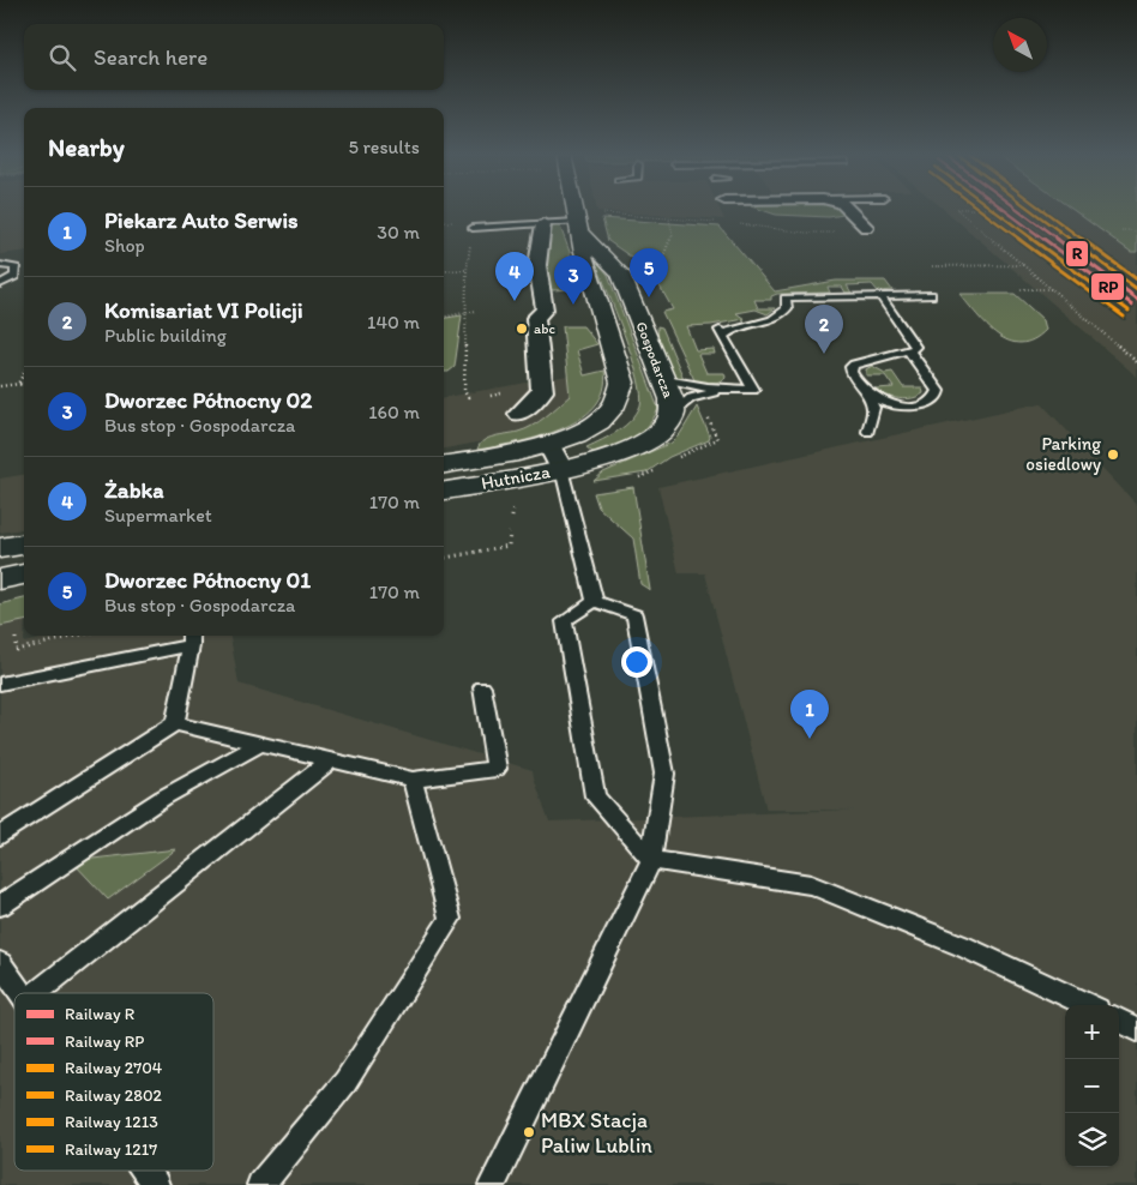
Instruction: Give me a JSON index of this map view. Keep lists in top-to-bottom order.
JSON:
{
  "streets": {
    "street": ["Gospodarcza", "Hutnicza"]
  },
  "crossings": [
    ["Gospodarcza", "Hutnicza"]
  ],
  "places": ["abc", "Parking osiedlowy", "MBX Stacja Paliw Lublin"],
  "lines": [
    "rail line R",
    "rail line RP",
    "rail line 2704",
    "rail line 2802",
    "rail line 1213",
    "rail line 1217"
  ],
  "legend": [
    "Railway R",
    "Railway RP",
    "Railway 2704",
    "Railway 2802",
    "Railway 1213",
    "Railway 1217"
  ],
  "north": "top left",
  "page": {
    "search": "Search here",
    "heading": ["Nearby", "5 results"],
    "list": [
      {
        "mark": "1",
        "name": "Piekarz Auto Serwis",
        "note": "Shop",
        "value": "30 m"
      },
      {
        "mark": "2",
        "name": "Komisariat VI Policji",
        "note": "Public building",
        "value": "140 m"
      },
      {
        "mark": "3",
        "name": "Dworzec Północny 02",
        "note": "Bus stop · Gospodarcza",
        "value": "160 m"
      },
      {
        "mark": "4",
        "name": "Żabka",
        "note": "Supermarket",
        "value": "170 m"
      },
      {
        "mark": "5",
        "name": "Dworzec Północny 01",
        "note": "Bus stop · Gospodarcza",
        "value": "170 m"
      }
    ],
    "pins": [
      "5",
      "4",
      "3",
      "2",
      "1"
    ],
    "map_buttons": ["+", "−"]
  }
}
